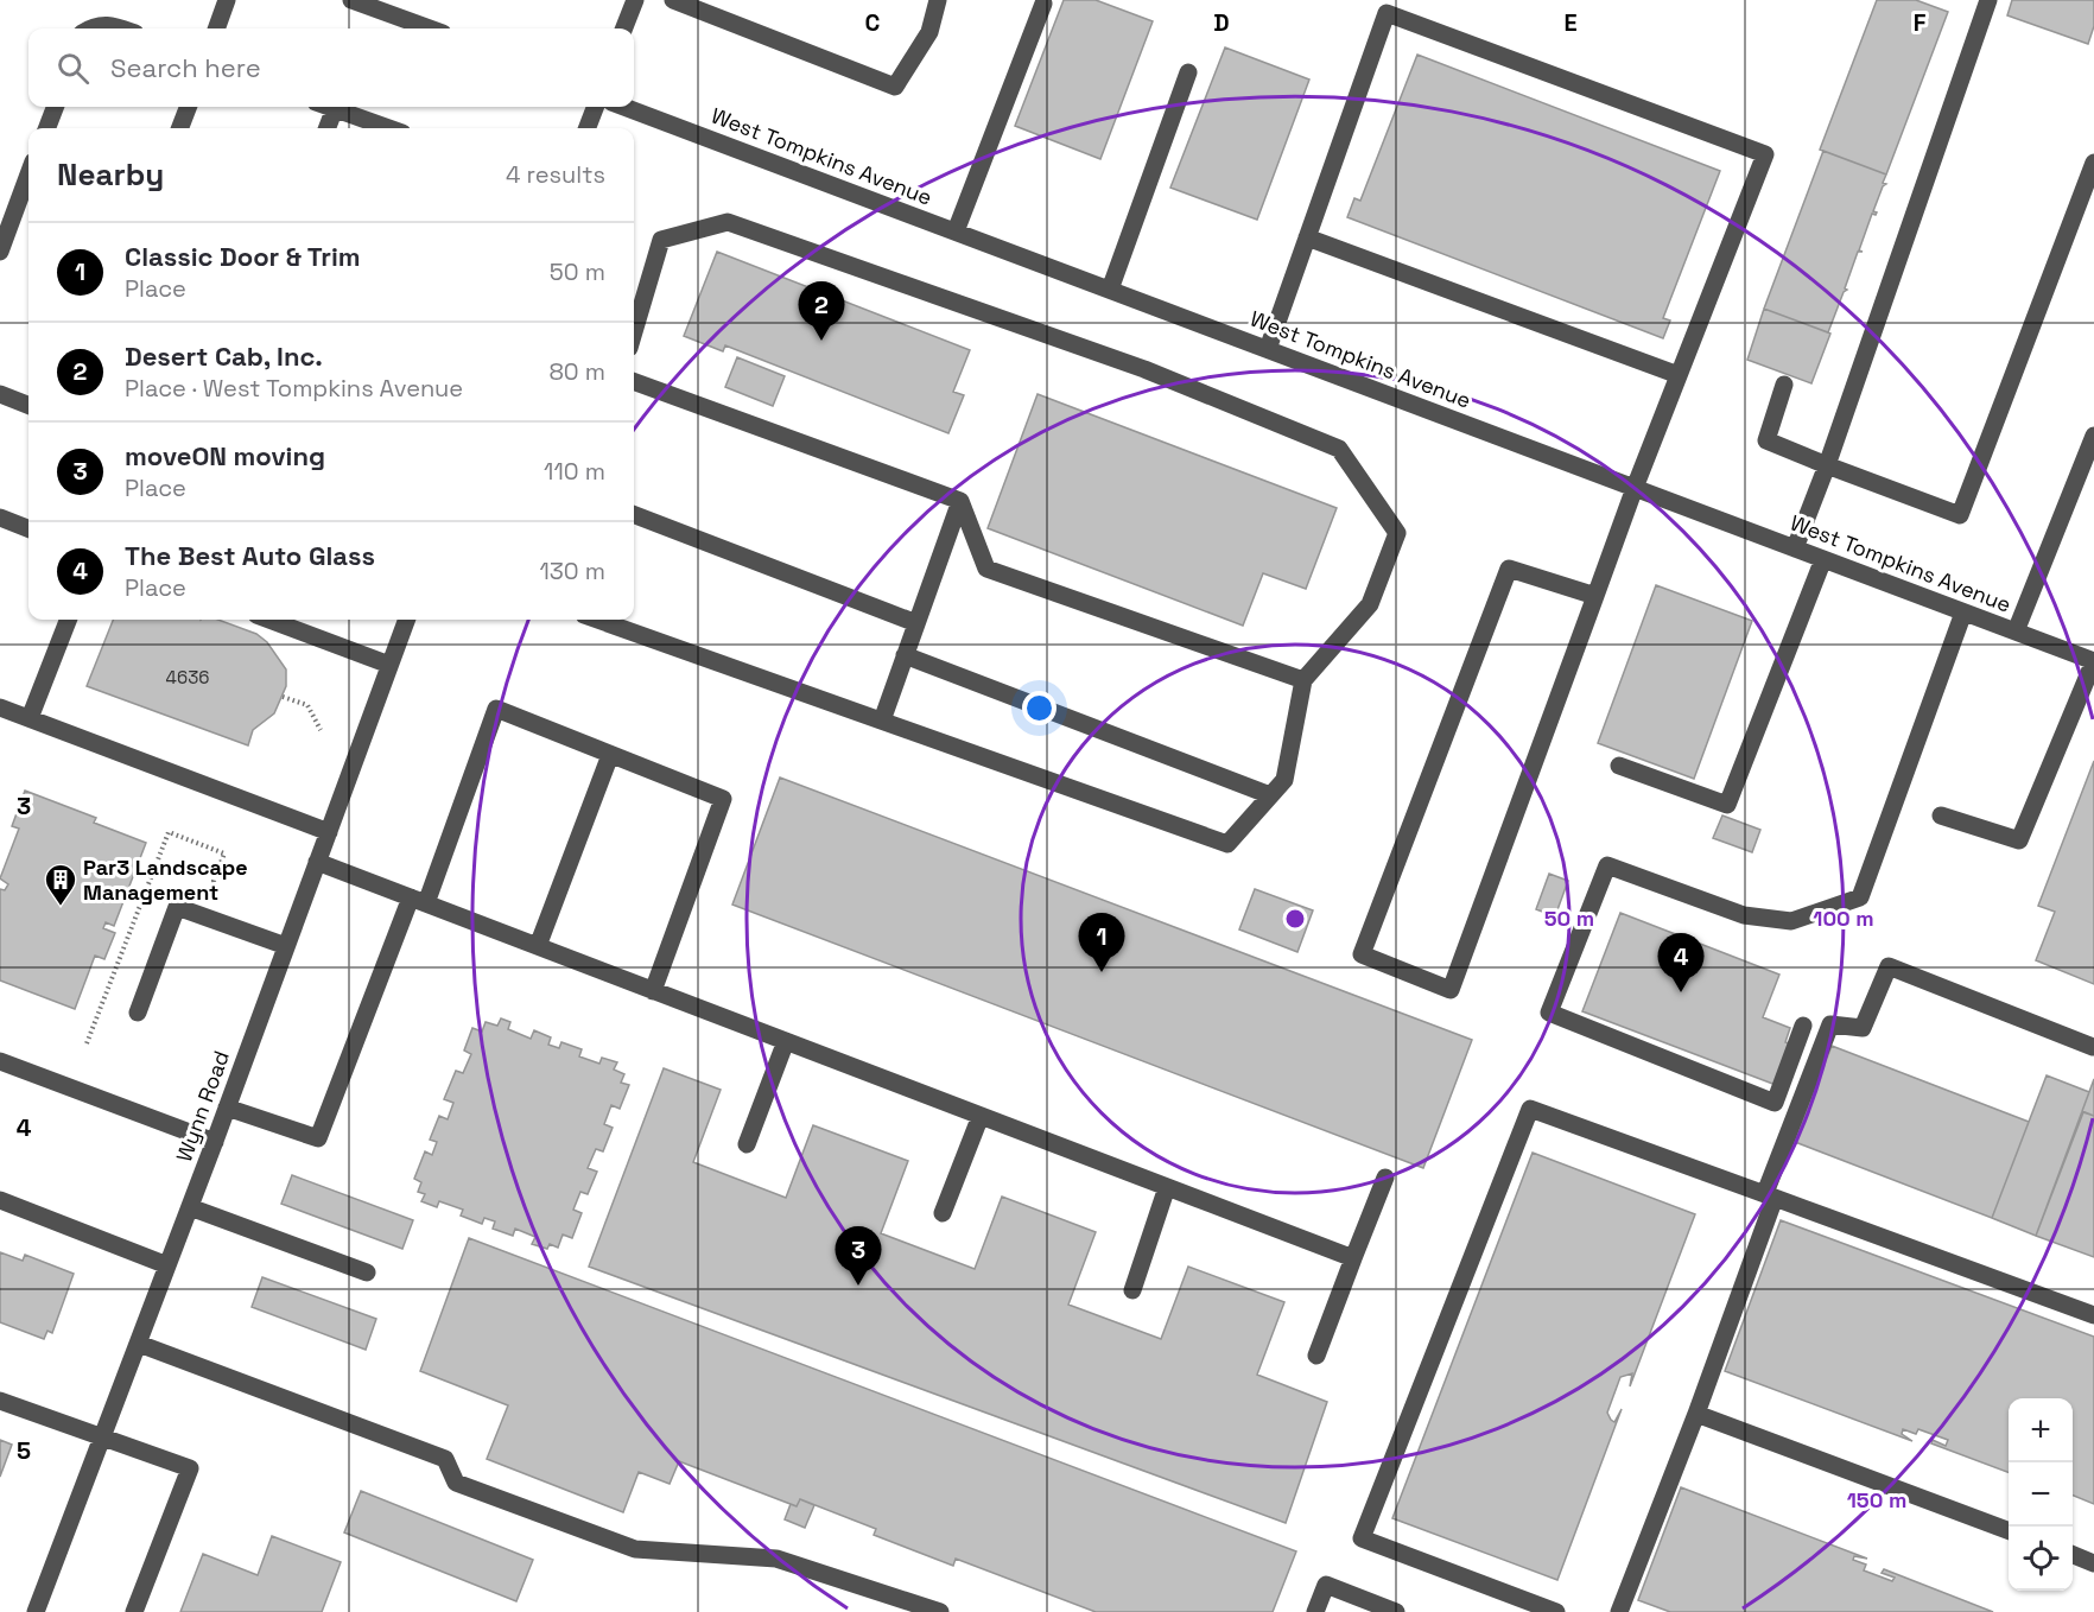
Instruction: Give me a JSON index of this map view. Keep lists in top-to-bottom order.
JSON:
{
  "streets": {
    "street": ["West Tompkins Avenue", "Wynn Road"]
  },
  "places": {
    "building": ["Par3 Landscape Management"]
  },
  "house_numbers": ["4636"],
  "page": {
    "search": "Search here",
    "heading": ["Nearby", "4 results"],
    "list": [
      {
        "mark": "1",
        "name": "Classic Door & Trim",
        "note": "Place",
        "value": "50 m"
      },
      {
        "mark": "2",
        "name": "Desert Cab, Inc.",
        "note": "Place · West Tompkins Avenue",
        "value": "80 m"
      },
      {
        "mark": "3",
        "name": "moveON moving",
        "note": "Place",
        "value": "110 m"
      },
      {
        "mark": "4",
        "name": "The Best Auto Glass",
        "note": "Place",
        "value": "130 m"
      }
    ],
    "pins": [
      "2",
      "1",
      "4",
      "3"
    ],
    "map_buttons": ["+", "−"]
  },
  "grid": {
    "columns": [
      "C",
      "D",
      "E",
      "F"
    ],
    "rows": ["3", "4", "5"]
  },
  "rings": ["50 m", "100 m", "150 m"]
}
